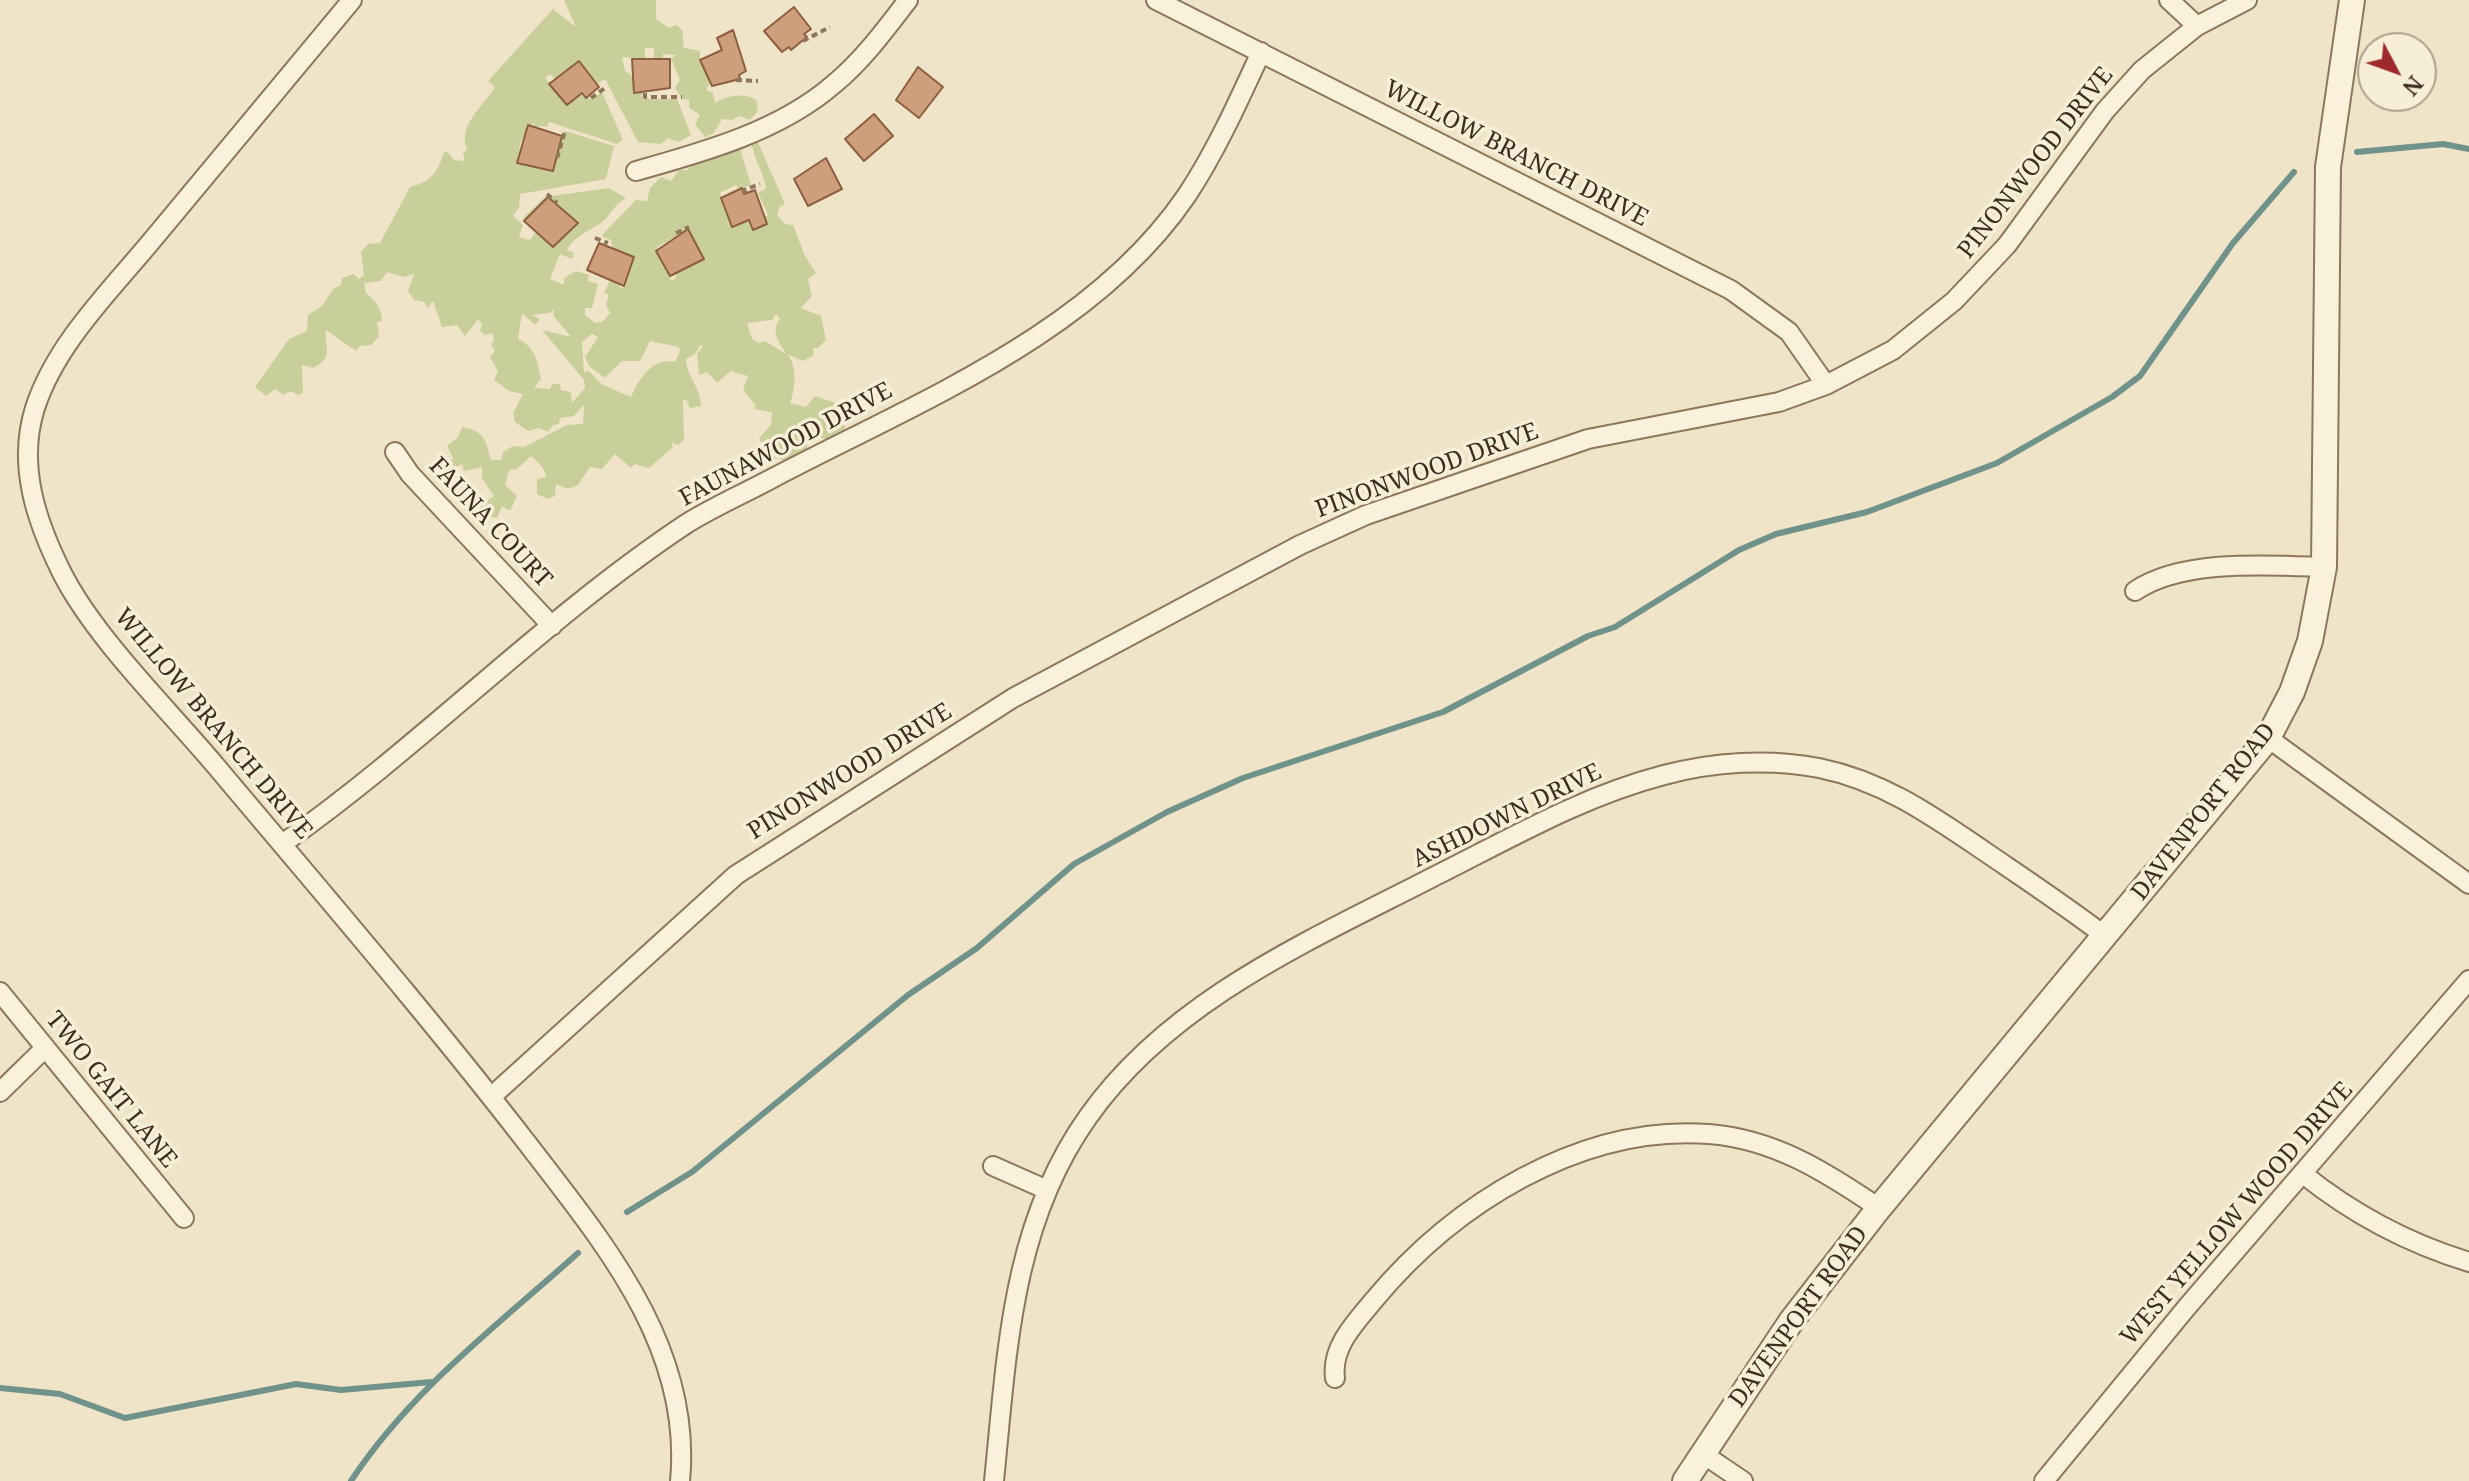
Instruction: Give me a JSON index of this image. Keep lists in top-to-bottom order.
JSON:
{
  "streets": {
    "street": [
      "WILLOW BRANCH DRIVE",
      "PINONWOOD DRIVE",
      "FAUNAWOOD DRIVE",
      "FAUNA COURT",
      "DAVENPORT ROAD",
      "ASHDOWN DRIVE",
      "TWO GAIT LANE",
      "WEST YELLOW WOOD DRIVE"
    ]
  },
  "crossings": [
    ["WILLOW BRANCH DRIVE", "PINONWOOD DRIVE"],
    ["WILLOW BRANCH DRIVE", "FAUNAWOOD DRIVE"],
    ["FAUNAWOOD DRIVE", "FAUNA COURT"],
    ["DAVENPORT ROAD", "ASHDOWN DRIVE"]
  ],
  "north": "bottom right"
}
